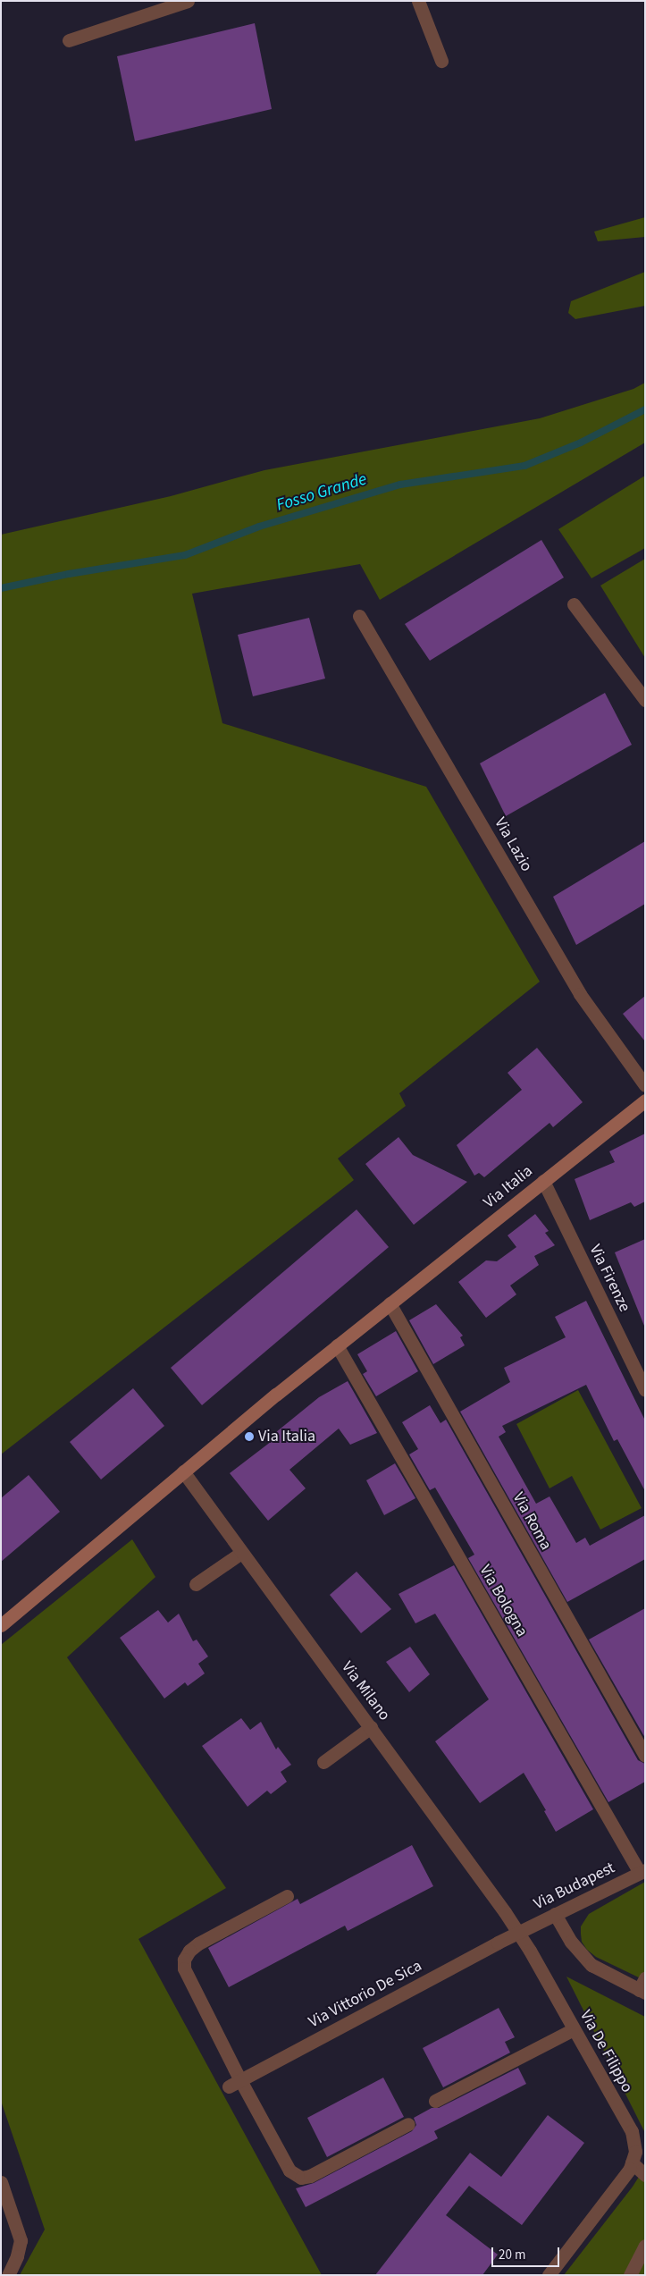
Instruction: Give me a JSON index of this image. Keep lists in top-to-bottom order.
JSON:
{
  "streets": {
    "main road": ["Via Italia"],
    "street": [
      "Via Lazio",
      "Via Firenze",
      "Via Roma",
      "Via Bologna",
      "Via Milano",
      "Via Budapest",
      "Via Vittorio De Sica",
      "Via De Filippo"
    ]
  },
  "crossings": [
    ["Via Italia", "Via Firenze"],
    ["Via Italia", "Via Roma"],
    ["Via Italia", "Via Bologna"],
    ["Via Italia", "Via Milano"],
    ["Via Bologna", "Via Budapest"],
    ["Via Milano", "Via Budapest"],
    ["Via Milano", "Via Vittorio De Sica"],
    ["Via Milano", "Via De Filippo"],
    ["Via Budapest", "Via Vittorio De Sica"],
    ["Via Budapest", "Via De Filippo"],
    ["Via Vittorio De Sica", "Via De Filippo"]
  ],
  "water": ["Fosso Grande"],
  "places": ["Via Italia"],
  "scale_bar": "20 m"
}
